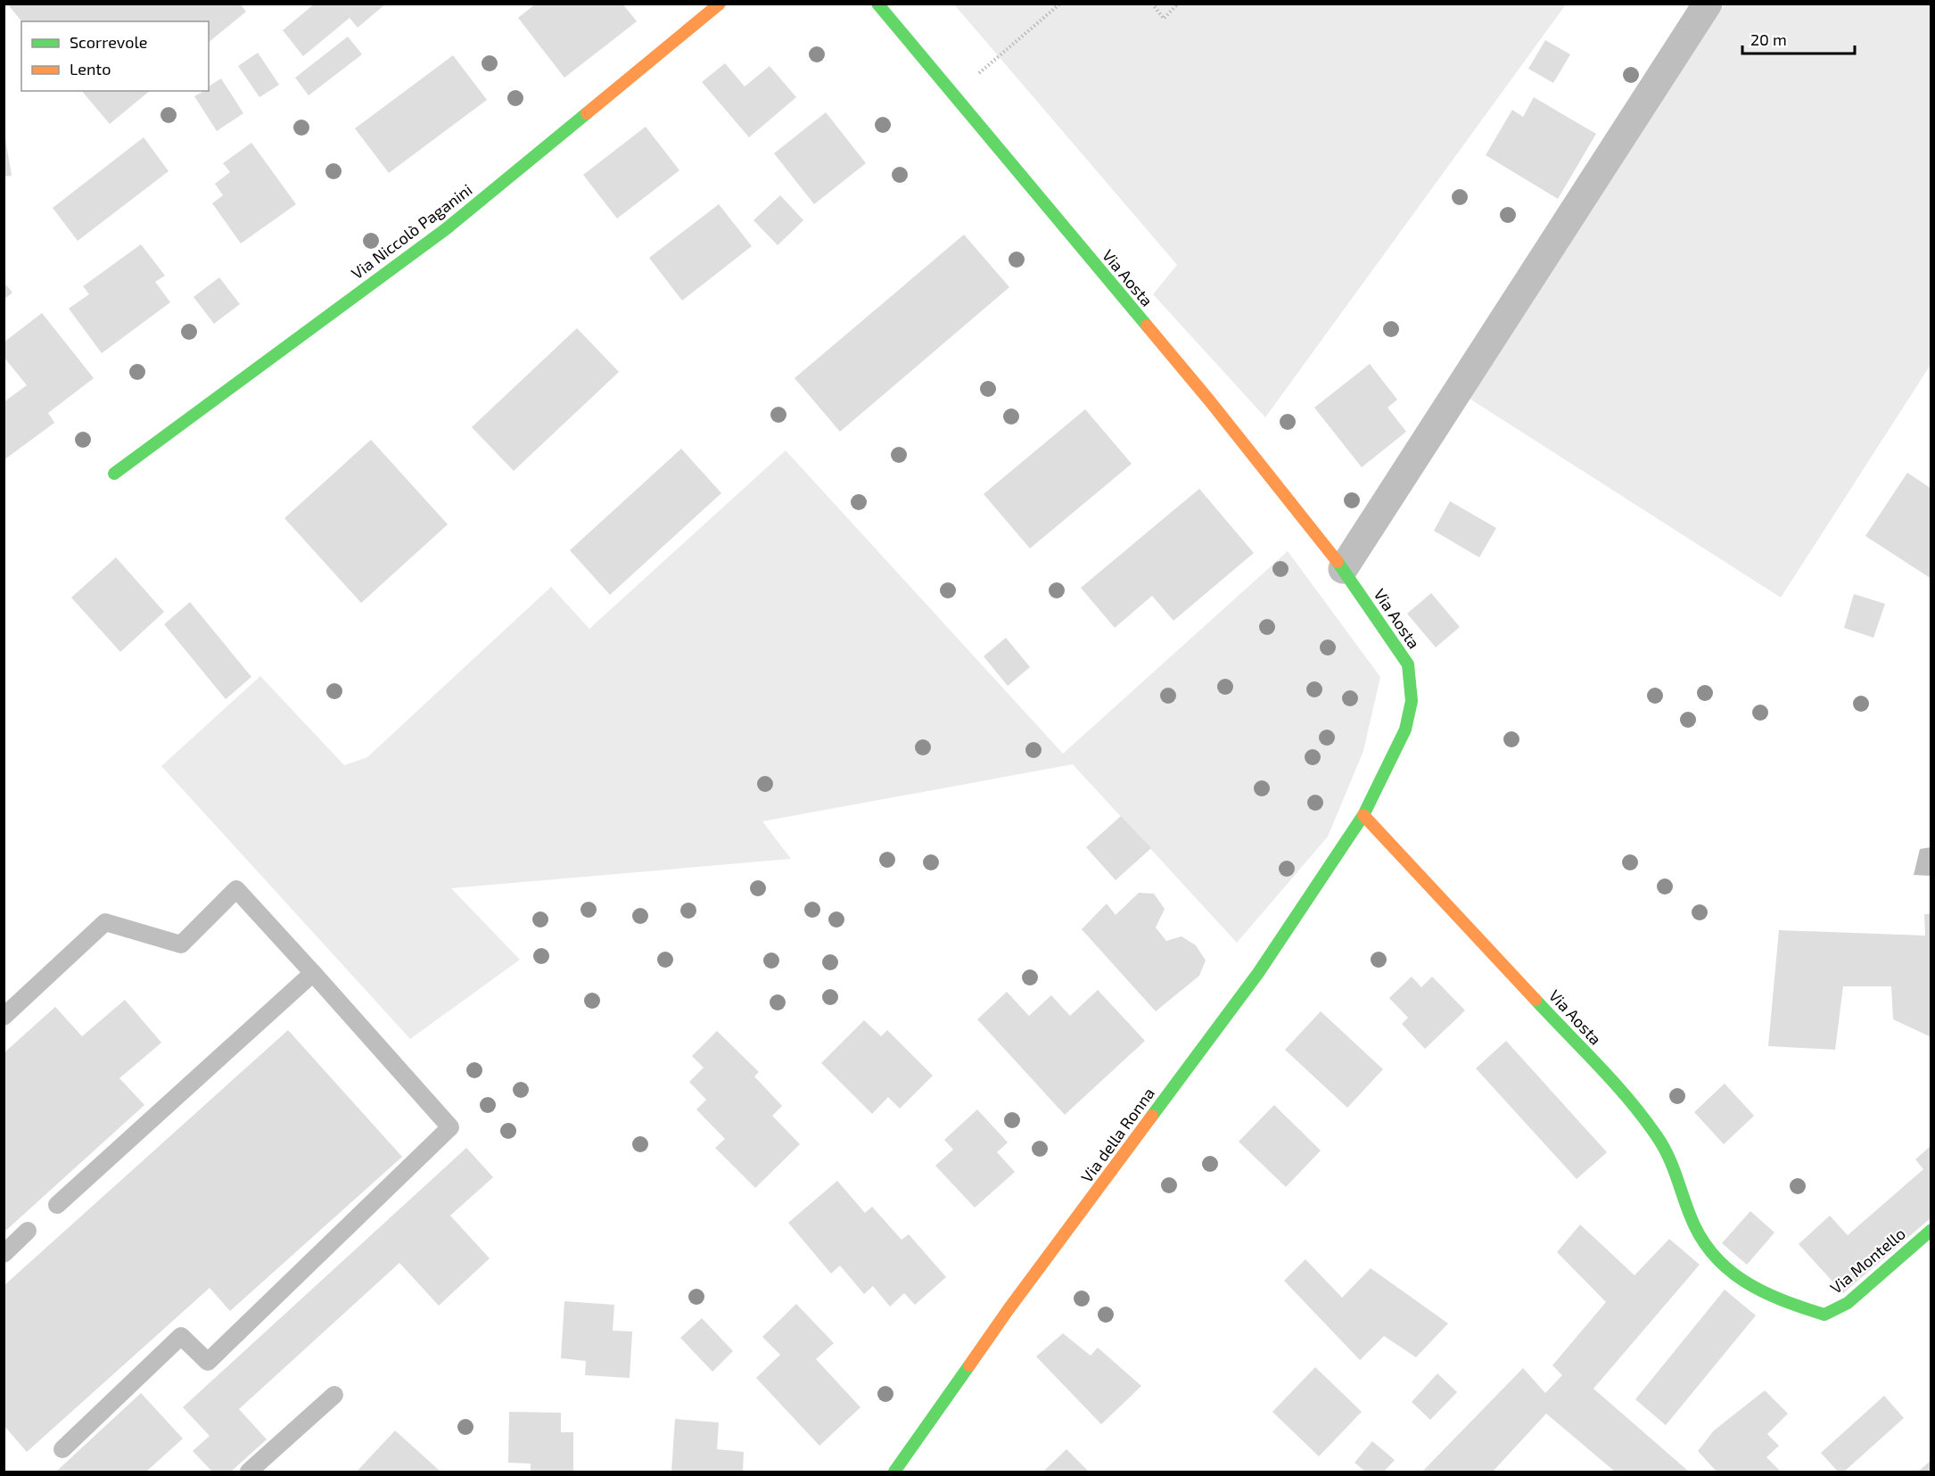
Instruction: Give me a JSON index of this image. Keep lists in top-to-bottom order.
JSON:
{
  "streets": {
    "street": [
      "Via Niccolò Paganini",
      "Via Aosta",
      "Via della Ronna",
      "Via Montello"
    ]
  },
  "crossings": [
    ["Via Aosta", "Via della Ronna"],
    ["Via Aosta", "Via Montello"]
  ],
  "legend": ["Scorrevole", "Lento"],
  "scale_bar": "20 m"
}
